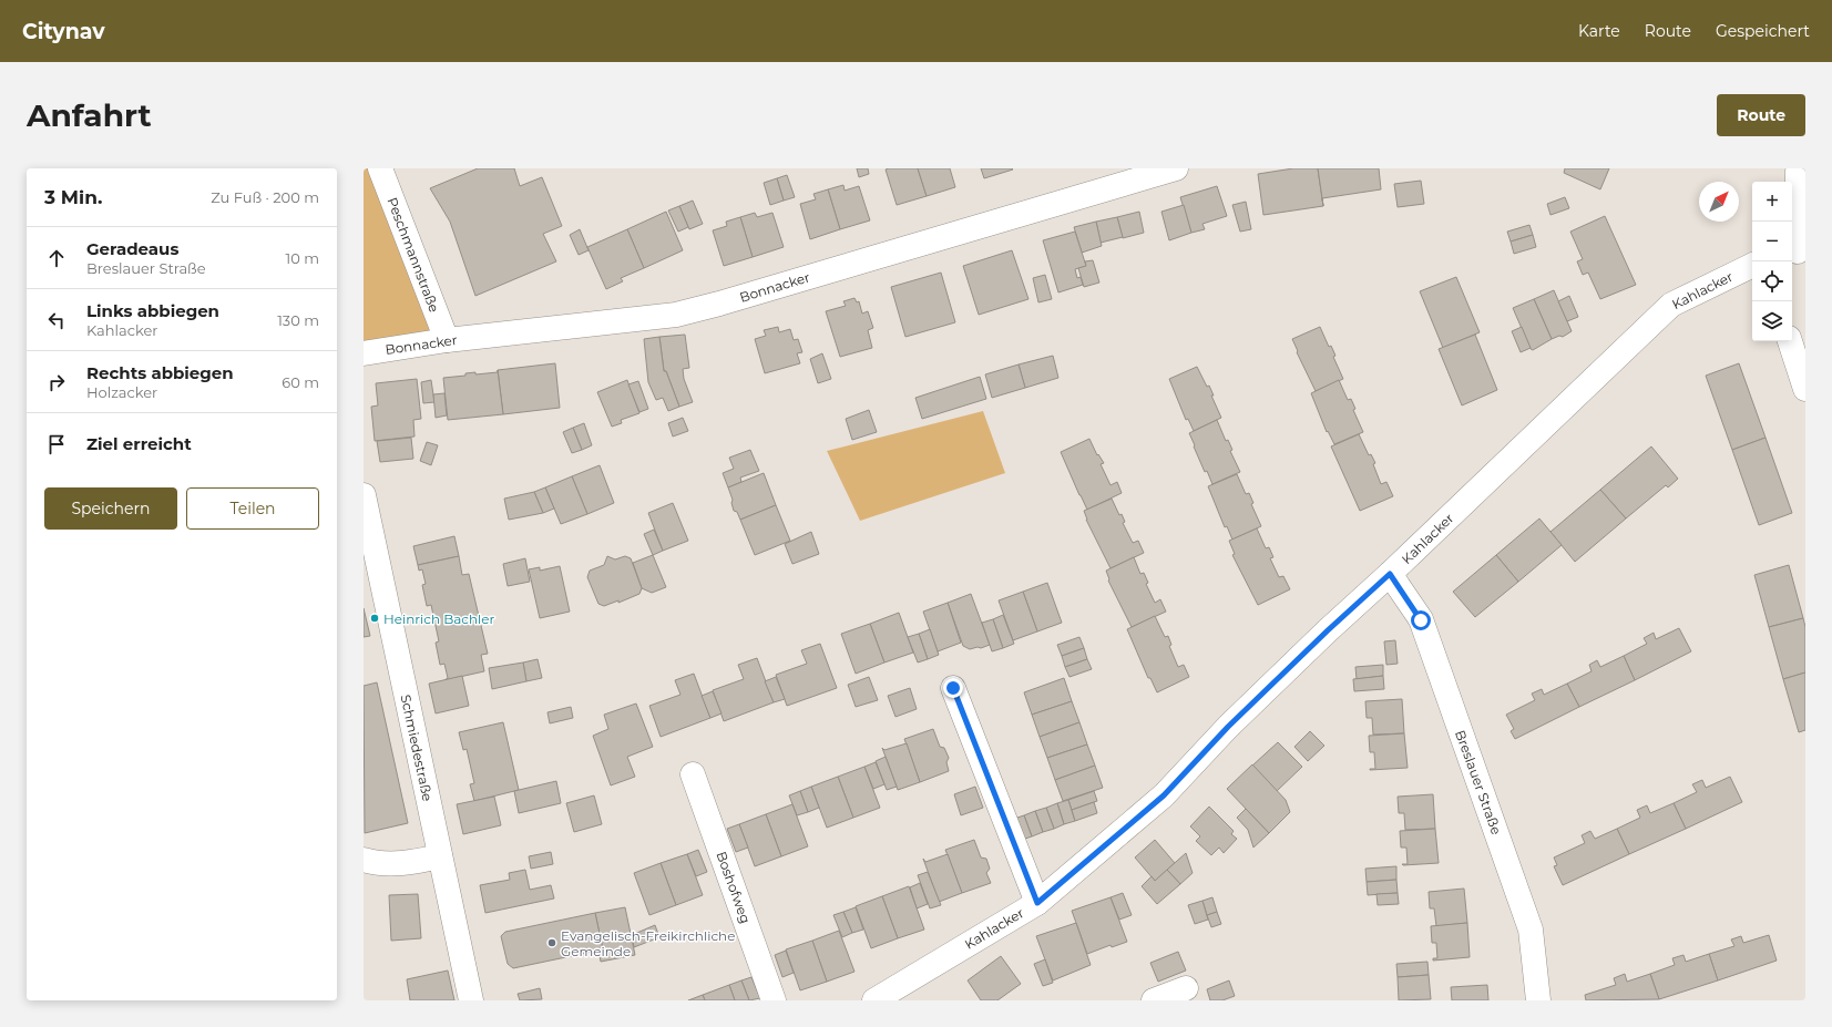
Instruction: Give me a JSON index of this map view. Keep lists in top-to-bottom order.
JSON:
{
  "streets": {
    "street": [
      "Peschmannstraße",
      "Bonnacker",
      "Kahlacker",
      "Schmiedestraße",
      "Breslauer Straße",
      "Boshofweg"
    ]
  },
  "crossings": [
    ["Peschmannstraße", "Bonnacker"],
    ["Kahlacker", "Breslauer Straße"]
  ],
  "places": ["Heinrich Bachler", "Evangelisch-Freikirchliche Gemeinde"],
  "north": "top right",
  "page": {
    "header": "Citynav",
    "nav": ["Karte", "Route", "Gespeichert"],
    "buttons": [
      "Route",
      ["Speichern", "Teilen"]
    ],
    "title": "Anfahrt",
    "heading": ["3 Min.", "Zu Fuß · 200 m"],
    "map_buttons": ["+", "−"],
    "list": [
      ["Geradeaus", "Breslauer Straße", "10 m"],
      ["Links abbiegen", "Kahlacker", "130 m"],
      ["Rechts abbiegen", "Holzacker", "60 m"],
      "Ziel erreicht"
    ]
  }
}
